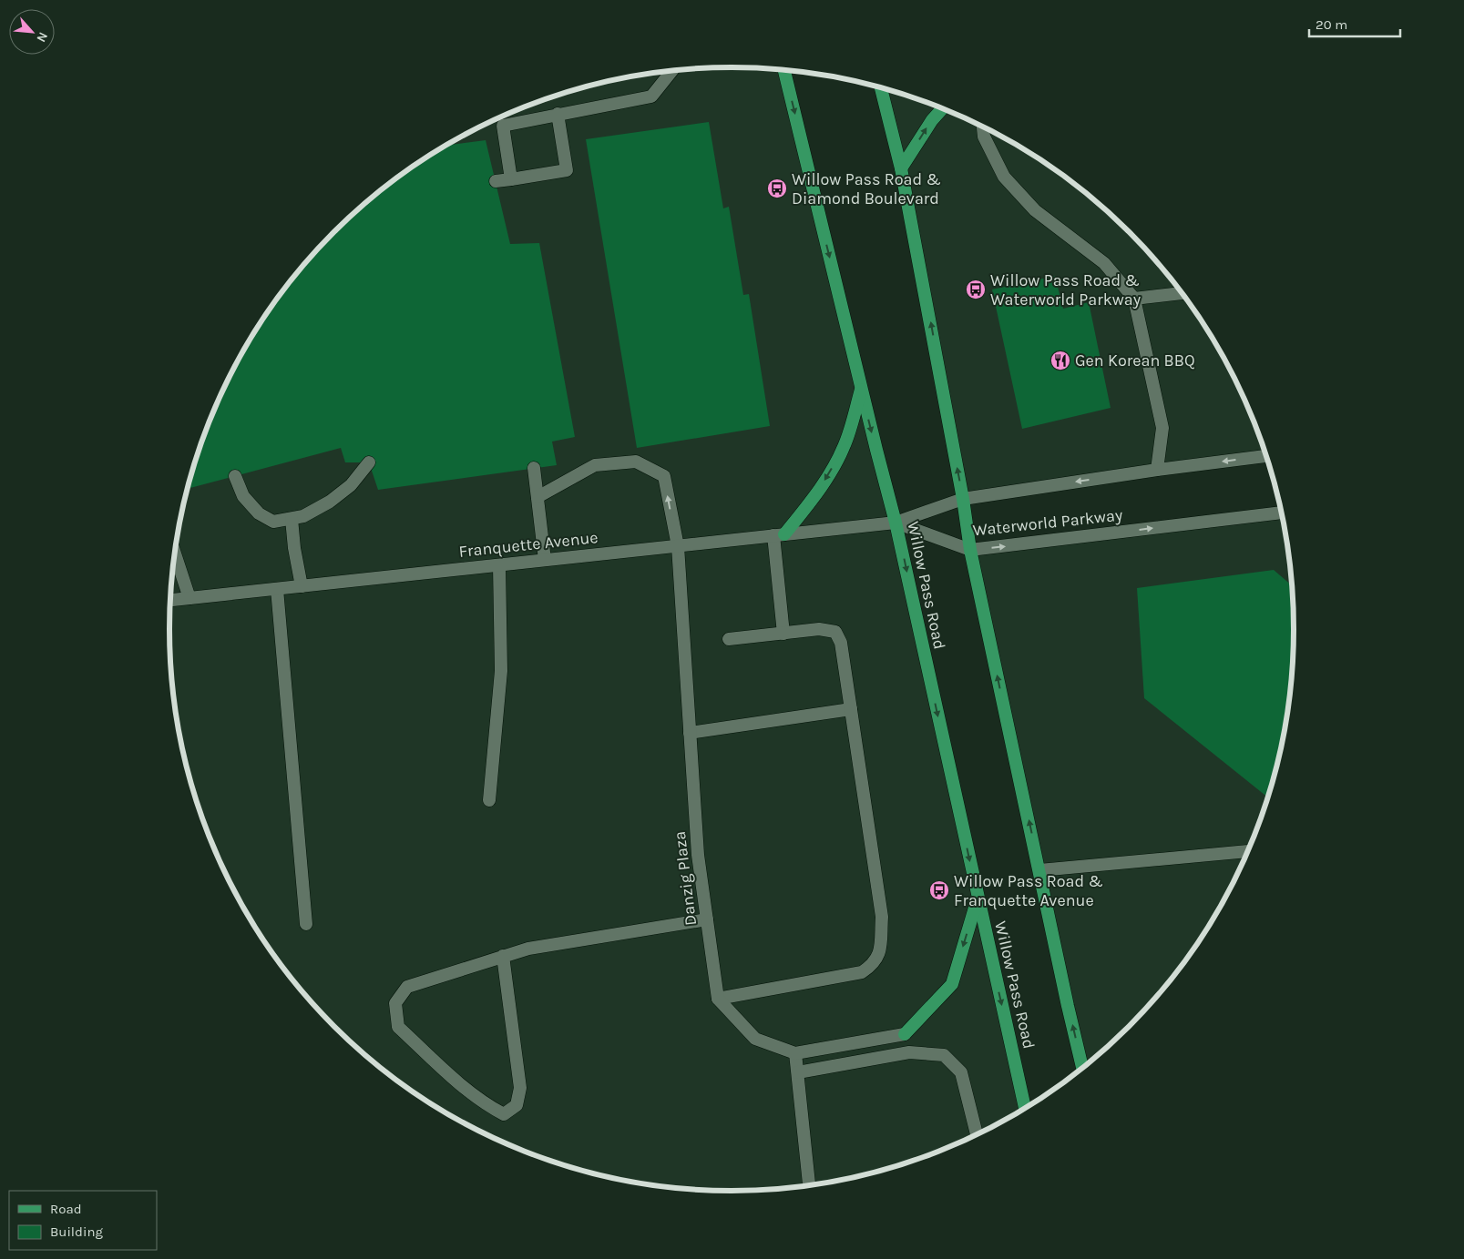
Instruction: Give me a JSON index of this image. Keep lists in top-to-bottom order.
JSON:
{
  "streets": {
    "main road": ["Willow Pass Road"],
    "street": ["Waterworld Parkway", "Franquette Avenue", "Danzig Plaza"]
  },
  "crossings": [
    ["Waterworld Parkway", "Franquette Avenue"],
    ["Waterworld Parkway", "Willow Pass Road"],
    ["Franquette Avenue", "Willow Pass Road"],
    ["Franquette Avenue", "Danzig Plaza"]
  ],
  "places": {
    "bus stop": ["Willow Pass Road & Diamond Boulevard", "Willow Pass Road & Waterworld Parkway", "Willow Pass Road & Franquette Avenue"],
    "restaurant": ["Gen Korean BBQ"]
  },
  "legend": ["Road", "Building"],
  "scale_bar": "20 m",
  "north": "bottom right"
}
